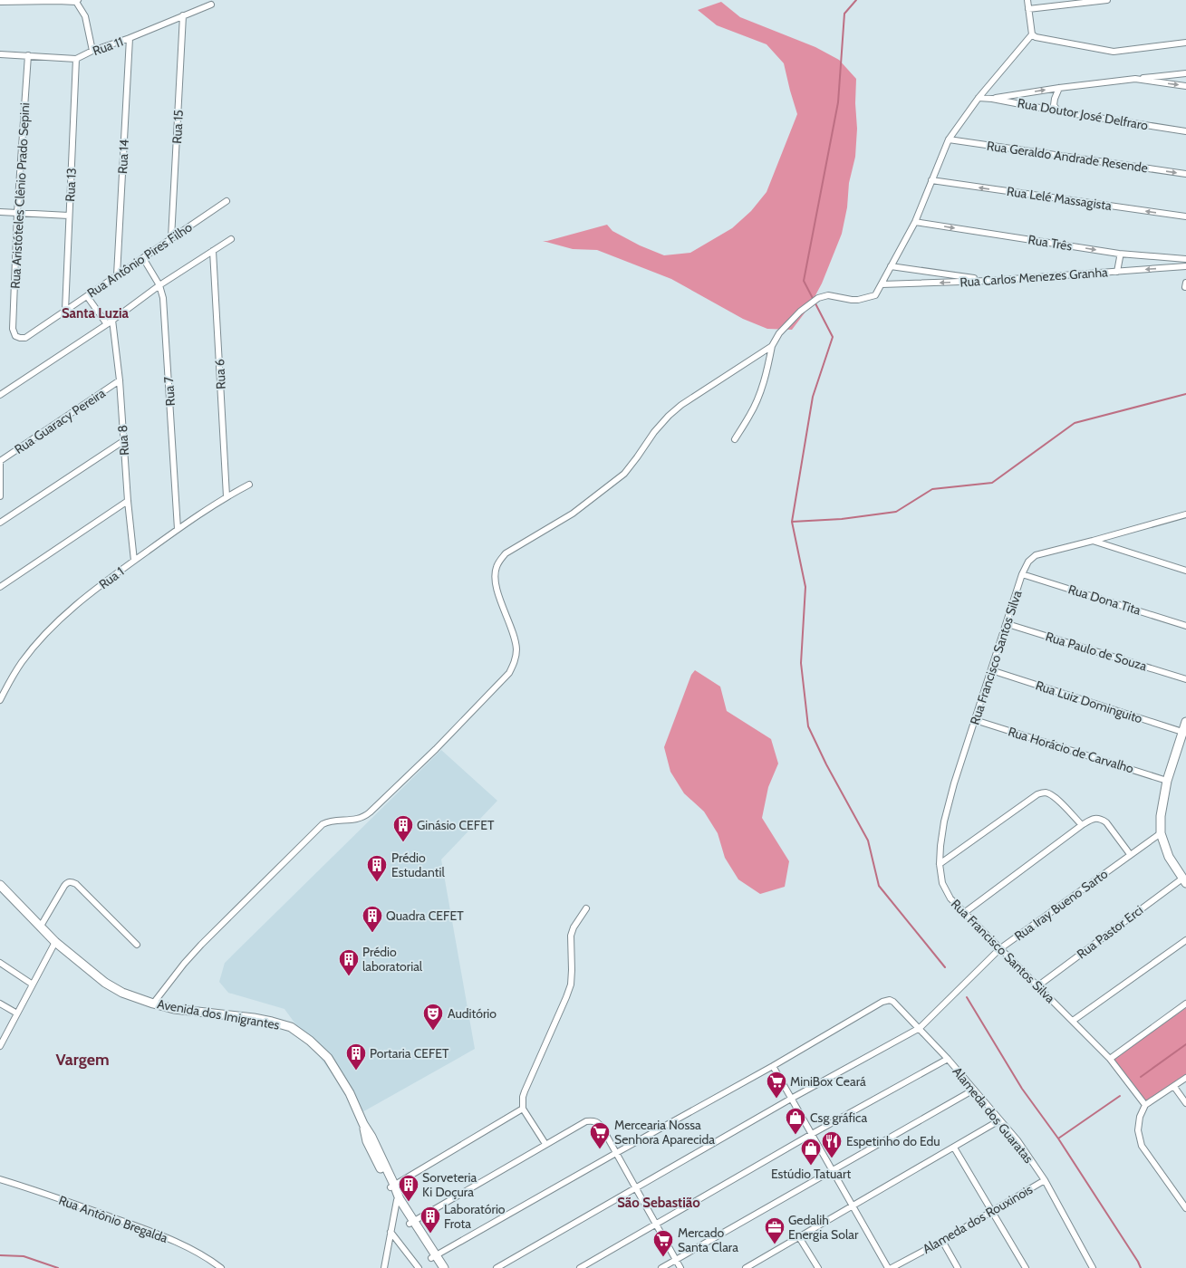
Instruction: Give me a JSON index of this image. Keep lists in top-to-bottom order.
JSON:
{
  "streets": {
    "main road": ["Avenida dos Imigrantes"],
    "street": [
      "Rua 11",
      "Rua Doutor José Delfraro",
      "Rua 15",
      "Rua 14",
      "Rua Geraldo Andrade Resende",
      "Rua 13",
      "Rua Aristóteles Clênio Prado Sepini",
      "Rua Lelé Massagista",
      "Rua Três",
      "Rua Antônio Pires Filho",
      "Rua Carlos Menezes Granha",
      "Rua 6",
      "Rua 7",
      "Rua Guaracy Pereira",
      "Rua 8",
      "Rua 1",
      "Rua Dona Tita",
      "Rua Paulo de Souza",
      "Rua Francisco Santos Silva",
      "Rua Luiz Dominguito",
      "Rua Horácio de Carvalho",
      "Rua Iray Bueno Sarto",
      "Rua Pastor Erci",
      "Alameda dos Guaratas",
      "Rua Antônio Bregalda",
      "Alameda dos Rouxinois"
    ]
  },
  "crossings": [
    ["Rua 11", "Rua 15"],
    ["Rua 11", "Rua 14"],
    ["Rua 11", "Rua 13"],
    ["Rua 11", "Rua Aristóteles Clênio Prado Sepini"],
    ["Rua 15", "Rua Antônio Pires Filho"],
    ["Rua 14", "Rua Antônio Pires Filho"],
    ["Rua 13", "Rua Antônio Pires Filho"],
    ["Rua Aristóteles Clênio Prado Sepini", "Rua Antônio Pires Filho"],
    ["Rua Antônio Pires Filho", "Rua 7"],
    ["Rua 6", "Rua 1"],
    ["Rua 7", "Rua 1"],
    ["Rua Guaracy Pereira", "Rua 8"],
    ["Rua 8", "Rua 1"],
    ["Rua Dona Tita", "Rua Francisco Santos Silva"],
    ["Rua Paulo de Souza", "Rua Francisco Santos Silva"],
    ["Rua Francisco Santos Silva", "Rua Luiz Dominguito"],
    ["Rua Francisco Santos Silva", "Rua Horácio de Carvalho"],
    ["Rua Francisco Santos Silva", "Rua Iray Bueno Sarto"],
    ["Rua Francisco Santos Silva", "Rua Pastor Erci"],
    ["Rua Iray Bueno Sarto", "Alameda dos Guaratas"],
    ["Alameda dos Guaratas", "Alameda dos Rouxinois"]
  ],
  "one_way": ["Rua Geraldo Andrade Resende", "Rua Lelé Massagista"],
  "districts": ["Santa Luzia", "Vargem", "São Sebastião"],
  "places": {
    "building": [
      "Ginásio CEFET",
      "Prédio Estudantil",
      "Quadra CEFET",
      "Prédio laboratorial",
      "Portaria CEFET",
      "Sorveteria Ki Doçura",
      "Laboratório Frota"
    ],
    "theatre": ["Auditório"],
    "supermarket": ["MiniBox Ceará", "Mercearia Nossa Senhora Aparecida", "Mercado Santa Clara"],
    "shop": ["Csg gráfica", "Estúdio Tatuart"],
    "restaurant": ["Espetinho do Edu"],
    "office": ["Gedalih Energia Solar"]
  }
}
